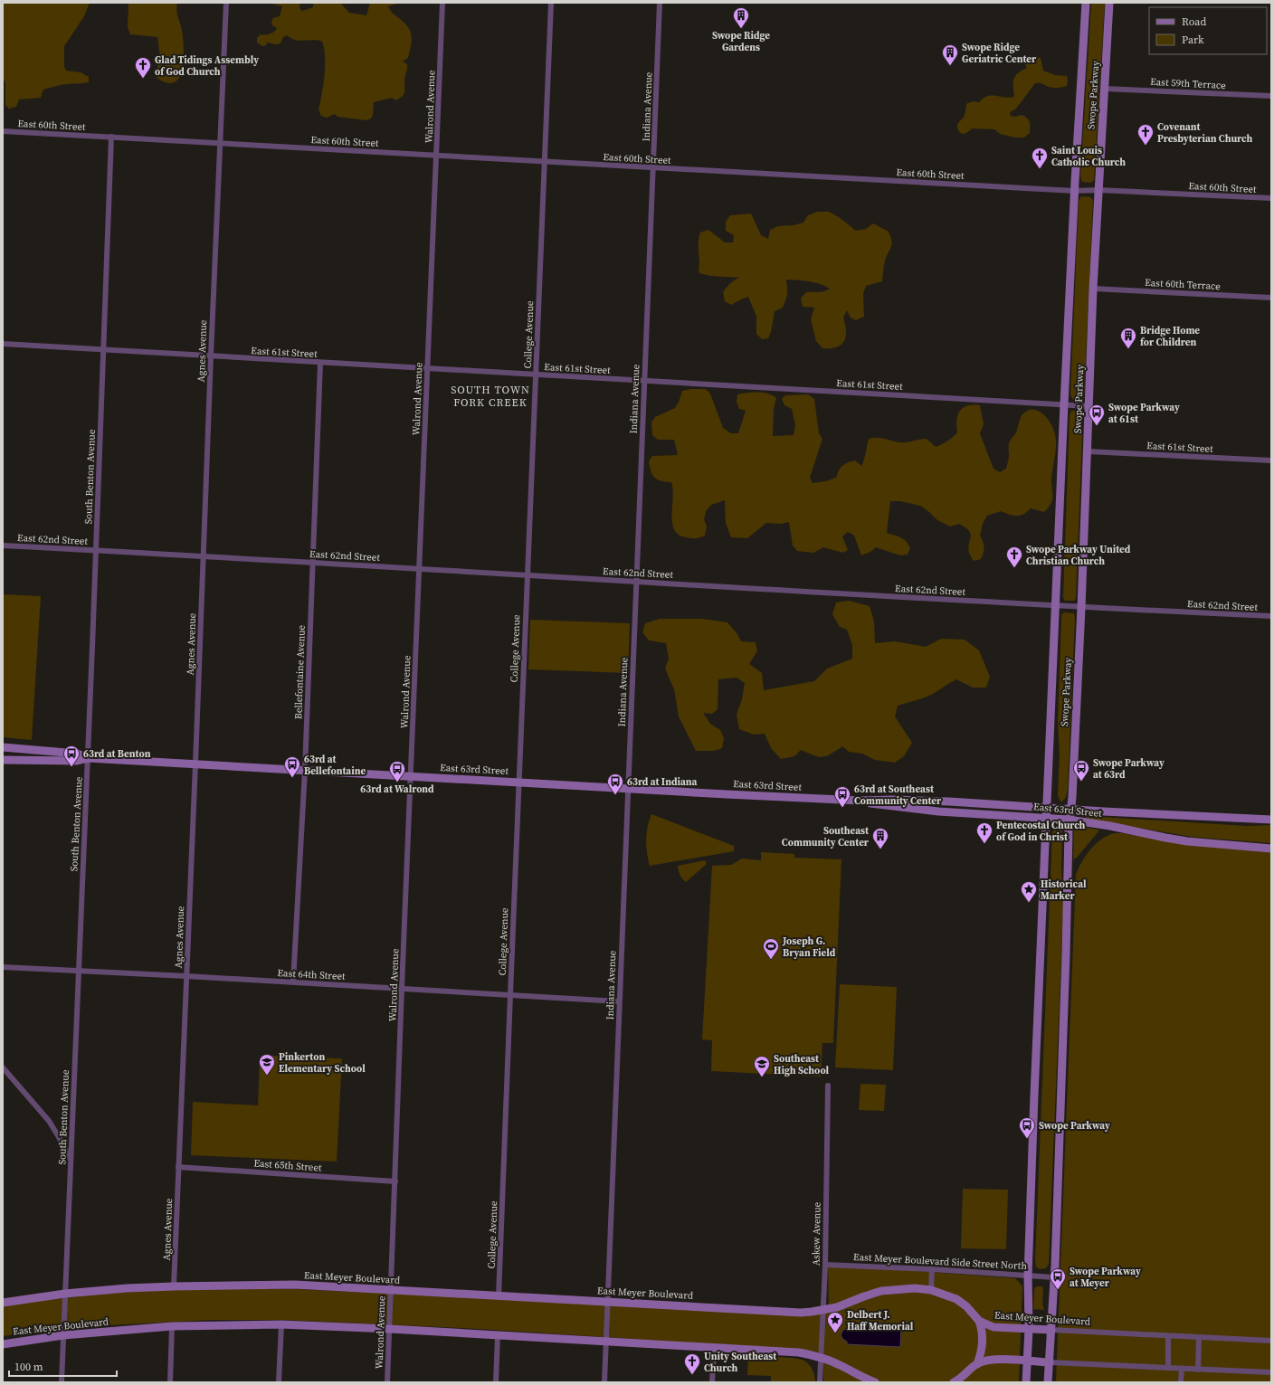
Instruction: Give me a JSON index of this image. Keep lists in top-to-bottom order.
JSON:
{
  "streets": {
    "main road": ["Swope Parkway", "East 63rd Street", "East Meyer Boulevard"],
    "street": [
      "East 59th Terrace",
      "Walrond Avenue",
      "Indiana Avenue",
      "East 60th Street",
      "East 60th Terrace",
      "College Avenue",
      "Agnes Avenue",
      "East 61st Street",
      "South Benton Avenue",
      "East 62nd Street",
      "Bellefontaine Avenue",
      "East 64th Street",
      "East 65th Street",
      "Askew Avenue",
      "East Meyer Boulevard Side Street North"
    ]
  },
  "crossings": [
    ["East 59th Terrace", "Swope Parkway"],
    ["Swope Parkway", "East 60th Street"],
    ["Swope Parkway", "East 60th Terrace"],
    ["Swope Parkway", "East 61st Street"],
    ["Swope Parkway", "East 62nd Street"],
    ["Swope Parkway", "East 63rd Street"],
    ["Swope Parkway", "East Meyer Boulevard Side Street North"],
    ["Swope Parkway", "East Meyer Boulevard"],
    ["Walrond Avenue", "East 60th Street"],
    ["Walrond Avenue", "East 61st Street"],
    ["Walrond Avenue", "East 62nd Street"],
    ["Walrond Avenue", "East 63rd Street"],
    ["Walrond Avenue", "East 64th Street"],
    ["Walrond Avenue", "East 65th Street"],
    ["Walrond Avenue", "East Meyer Boulevard"],
    ["Indiana Avenue", "East 60th Street"],
    ["Indiana Avenue", "East 61st Street"],
    ["Indiana Avenue", "East 62nd Street"],
    ["Indiana Avenue", "East 63rd Street"],
    ["Indiana Avenue", "East 64th Street"],
    ["Indiana Avenue", "East Meyer Boulevard"],
    ["East 60th Street", "College Avenue"],
    ["East 60th Street", "Agnes Avenue"],
    ["East 60th Street", "South Benton Avenue"],
    ["College Avenue", "East 61st Street"],
    ["College Avenue", "East 62nd Street"],
    ["College Avenue", "East 63rd Street"],
    ["College Avenue", "East 64th Street"],
    ["College Avenue", "East Meyer Boulevard"],
    ["Agnes Avenue", "East 61st Street"],
    ["Agnes Avenue", "East 62nd Street"],
    ["Agnes Avenue", "East 63rd Street"],
    ["Agnes Avenue", "East 64th Street"],
    ["Agnes Avenue", "East 65th Street"],
    ["Agnes Avenue", "East Meyer Boulevard"],
    ["East 61st Street", "South Benton Avenue"],
    ["East 61st Street", "Bellefontaine Avenue"],
    ["South Benton Avenue", "East 62nd Street"],
    ["South Benton Avenue", "East 63rd Street"],
    ["South Benton Avenue", "East 64th Street"],
    ["South Benton Avenue", "East Meyer Boulevard"],
    ["East 62nd Street", "Bellefontaine Avenue"],
    ["Bellefontaine Avenue", "East 63rd Street"],
    ["Bellefontaine Avenue", "East 64th Street"],
    ["Askew Avenue", "East Meyer Boulevard Side Street North"],
    ["Askew Avenue", "East Meyer Boulevard"]
  ],
  "districts": ["SOUTH TOWN FORK CREEK"],
  "places": {
    "building": [
      "Swope Ridge Gardens",
      "Swope Ridge Geriatric Center",
      "Bridge Home for Children",
      "Southeast Community Center"
    ],
    "church": [
      "Glad Tidings Assembly of God Church",
      "Covenant Presbyterian Church",
      "Saint Louis Catholic Church",
      "Swope Parkway United Christian Church",
      "Pentecostal Church of God in Christ",
      "Unity Southeast Church"
    ],
    "bus stop": [
      "Swope Parkway at 61st",
      "63rd at Benton",
      "63rd at Bellefontaine",
      "Swope Parkway at 63rd",
      "63rd at Walrond",
      "63rd at Indiana",
      "63rd at Southeast Community Center",
      "Swope Parkway",
      "Swope Parkway at Meyer"
    ],
    "place": ["Historical Marker", "Delbert J. Haff Memorial"],
    "sports": ["Joseph G. Bryan Field"],
    "school or university": ["Pinkerton Elementary School", "Southeast High School"]
  },
  "legend": ["Road", "Park"],
  "scale_bar": "100 m"
}
